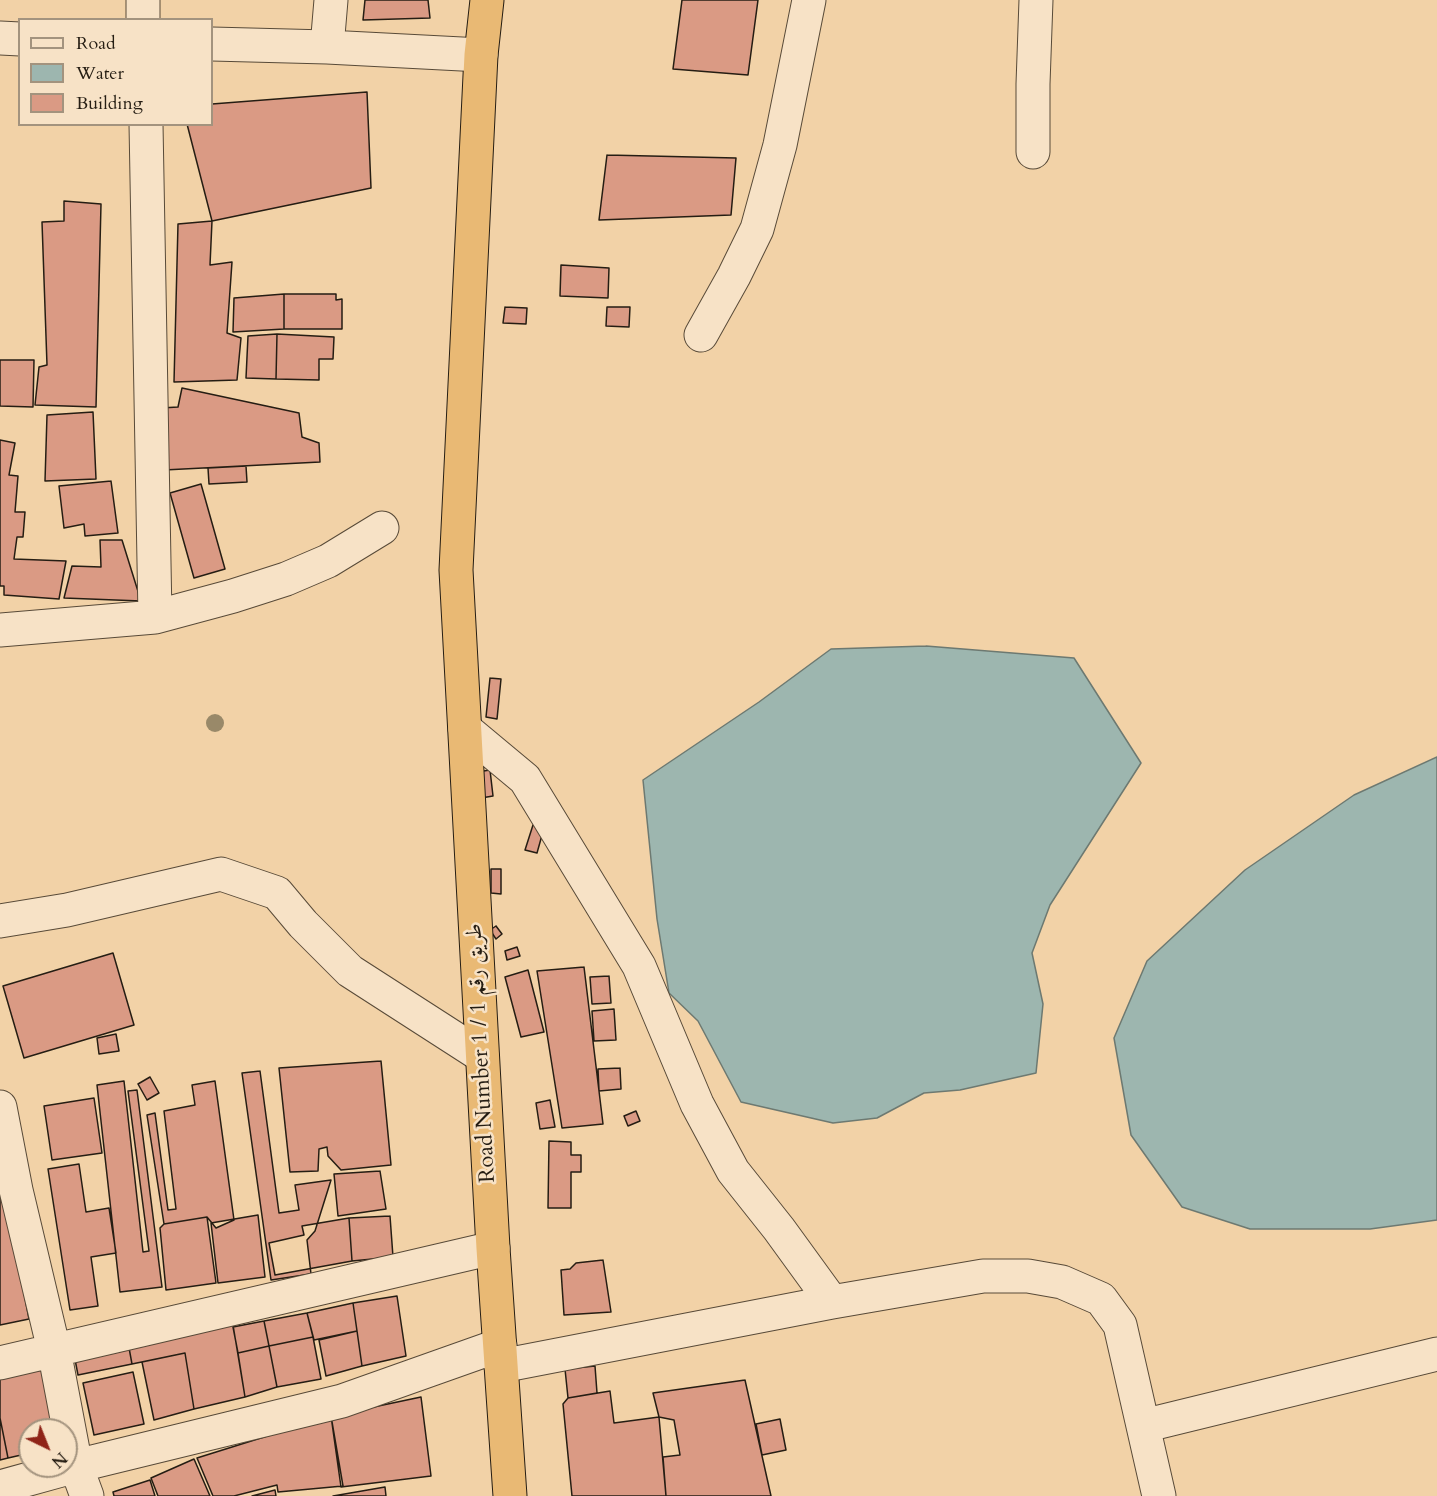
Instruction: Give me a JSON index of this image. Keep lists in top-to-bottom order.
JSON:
{
  "streets": {
    "highway": ["Road Number 1 / طريق رقم 1"]
  },
  "legend": ["Road", "Water", "Building"],
  "north": "bottom right"
}
